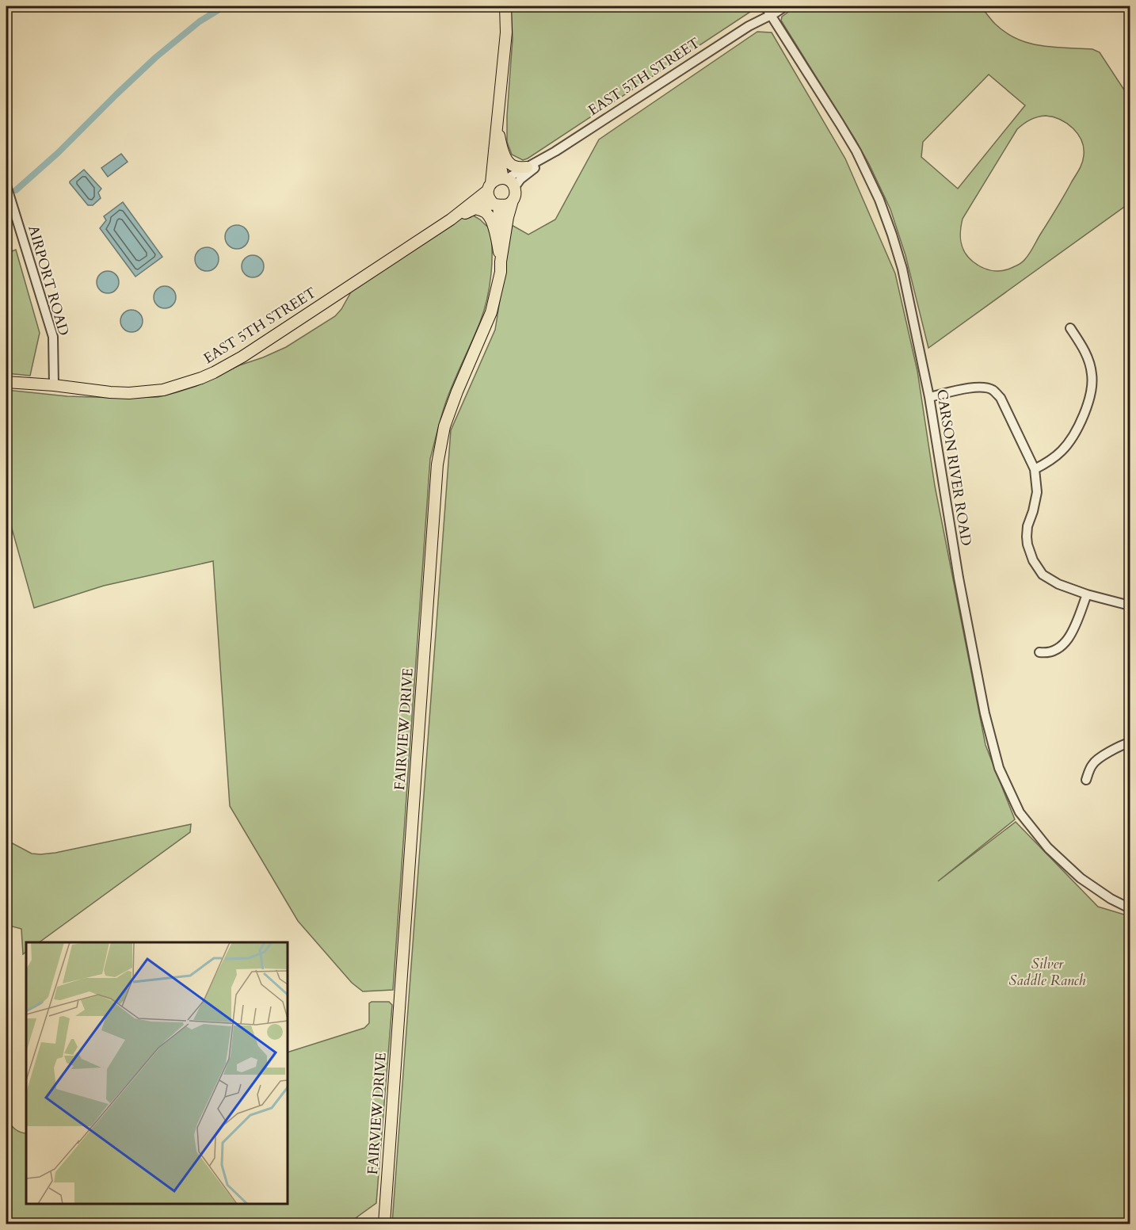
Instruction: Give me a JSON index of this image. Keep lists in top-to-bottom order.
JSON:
{
  "streets": {
    "main road": ["EAST 5TH STREET", "FAIRVIEW DRIVE"],
    "street": ["AIRPORT ROAD", "CARSON RIVER ROAD"]
  },
  "crossings": [
    ["EAST 5TH STREET", "AIRPORT ROAD"],
    ["EAST 5TH STREET", "CARSON RIVER ROAD"],
    ["EAST 5TH STREET", "FAIRVIEW DRIVE"]
  ],
  "parks": ["Silver Saddle Ranch"]
}
